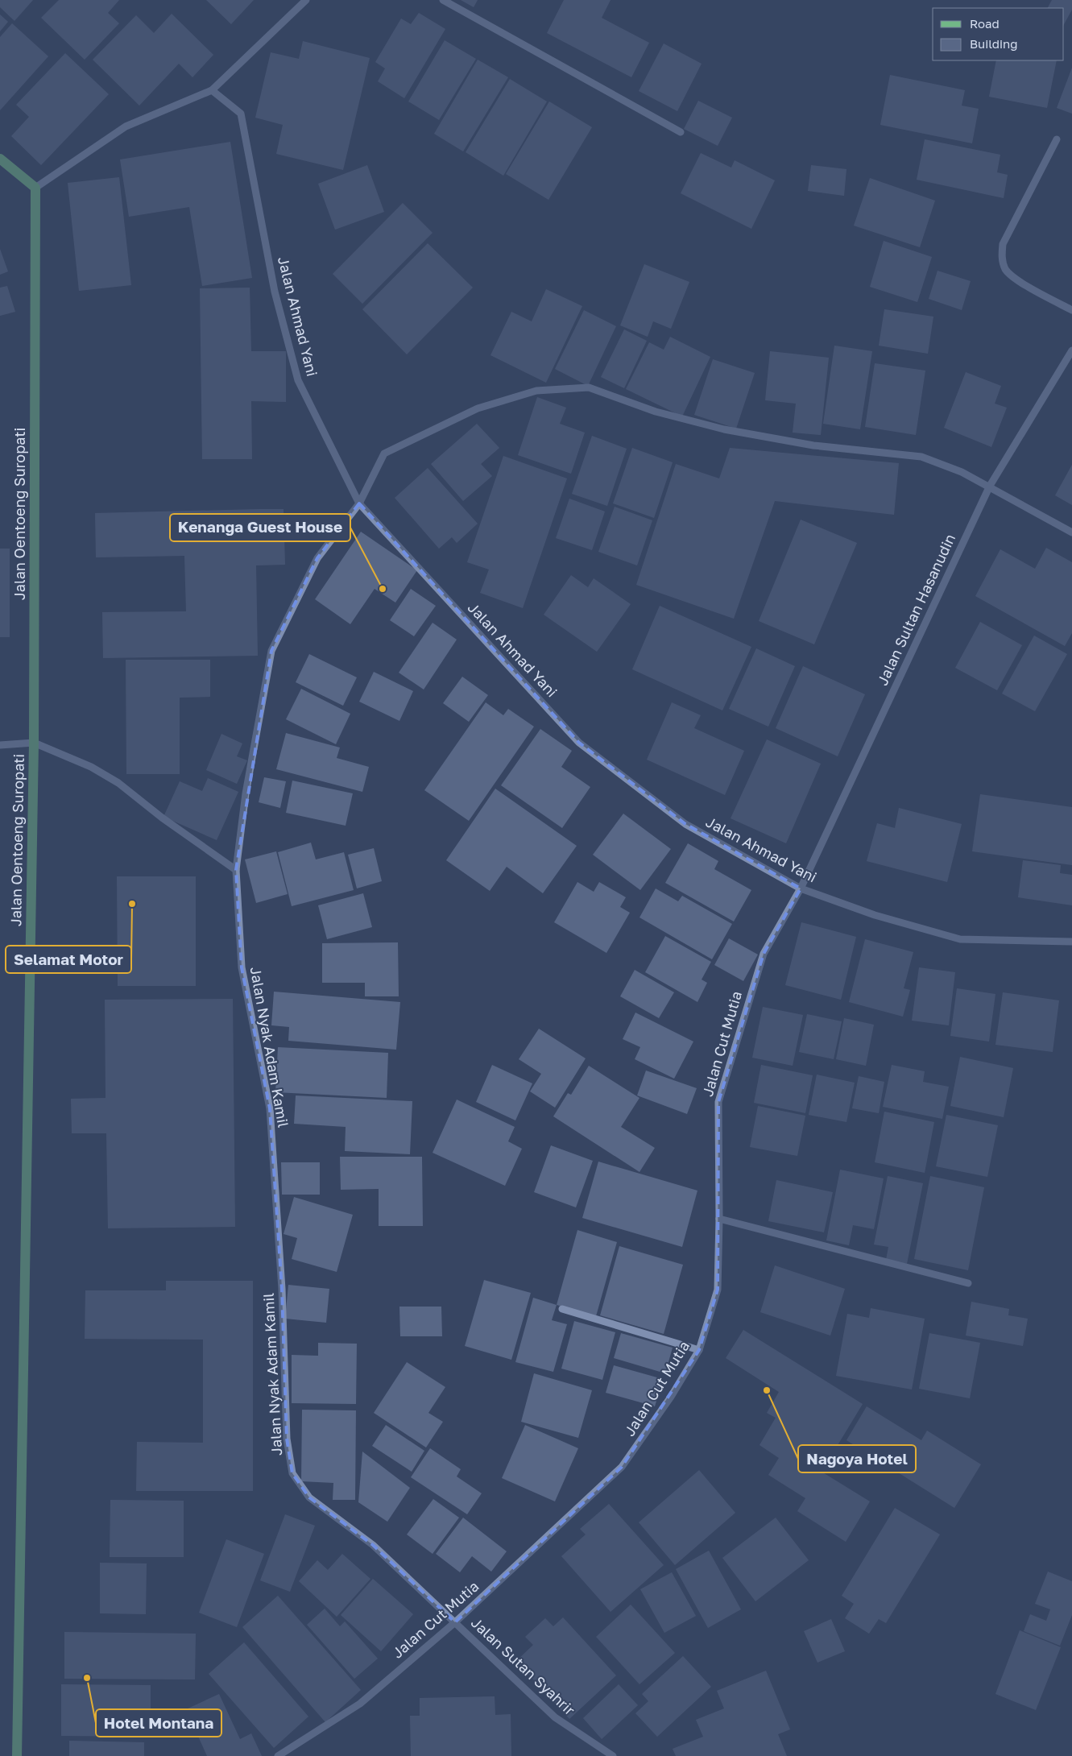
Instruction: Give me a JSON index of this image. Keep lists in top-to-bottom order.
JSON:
{
  "streets": {
    "main road": ["Jalan Oentoeng Suropati"],
    "street": [
      "Jalan Ahmad Yani",
      "Jalan Sultan Hasanudin",
      "Jalan Cut Mutia",
      "Jalan Nyak Adam Kamil",
      "Jalan Sutan Syahrir"
    ]
  },
  "crossings": [
    ["Jalan Ahmad Yani", "Jalan Sultan Hasanudin"],
    ["Jalan Ahmad Yani", "Jalan Cut Mutia"],
    ["Jalan Ahmad Yani", "Jalan Nyak Adam Kamil"],
    ["Jalan Sultan Hasanudin", "Jalan Cut Mutia"],
    ["Jalan Sultan Hasanudin", "Jalan Nyak Adam Kamil"],
    ["Jalan Cut Mutia", "Jalan Nyak Adam Kamil"],
    ["Jalan Cut Mutia", "Jalan Sutan Syahrir"],
    ["Jalan Nyak Adam Kamil", "Jalan Sutan Syahrir"]
  ],
  "places": [
    "Kenanga Guest House",
    "Selamat Motor",
    "Nagoya Hotel",
    "Hotel Montana"
  ],
  "legend": ["Road", "Building"]
}
